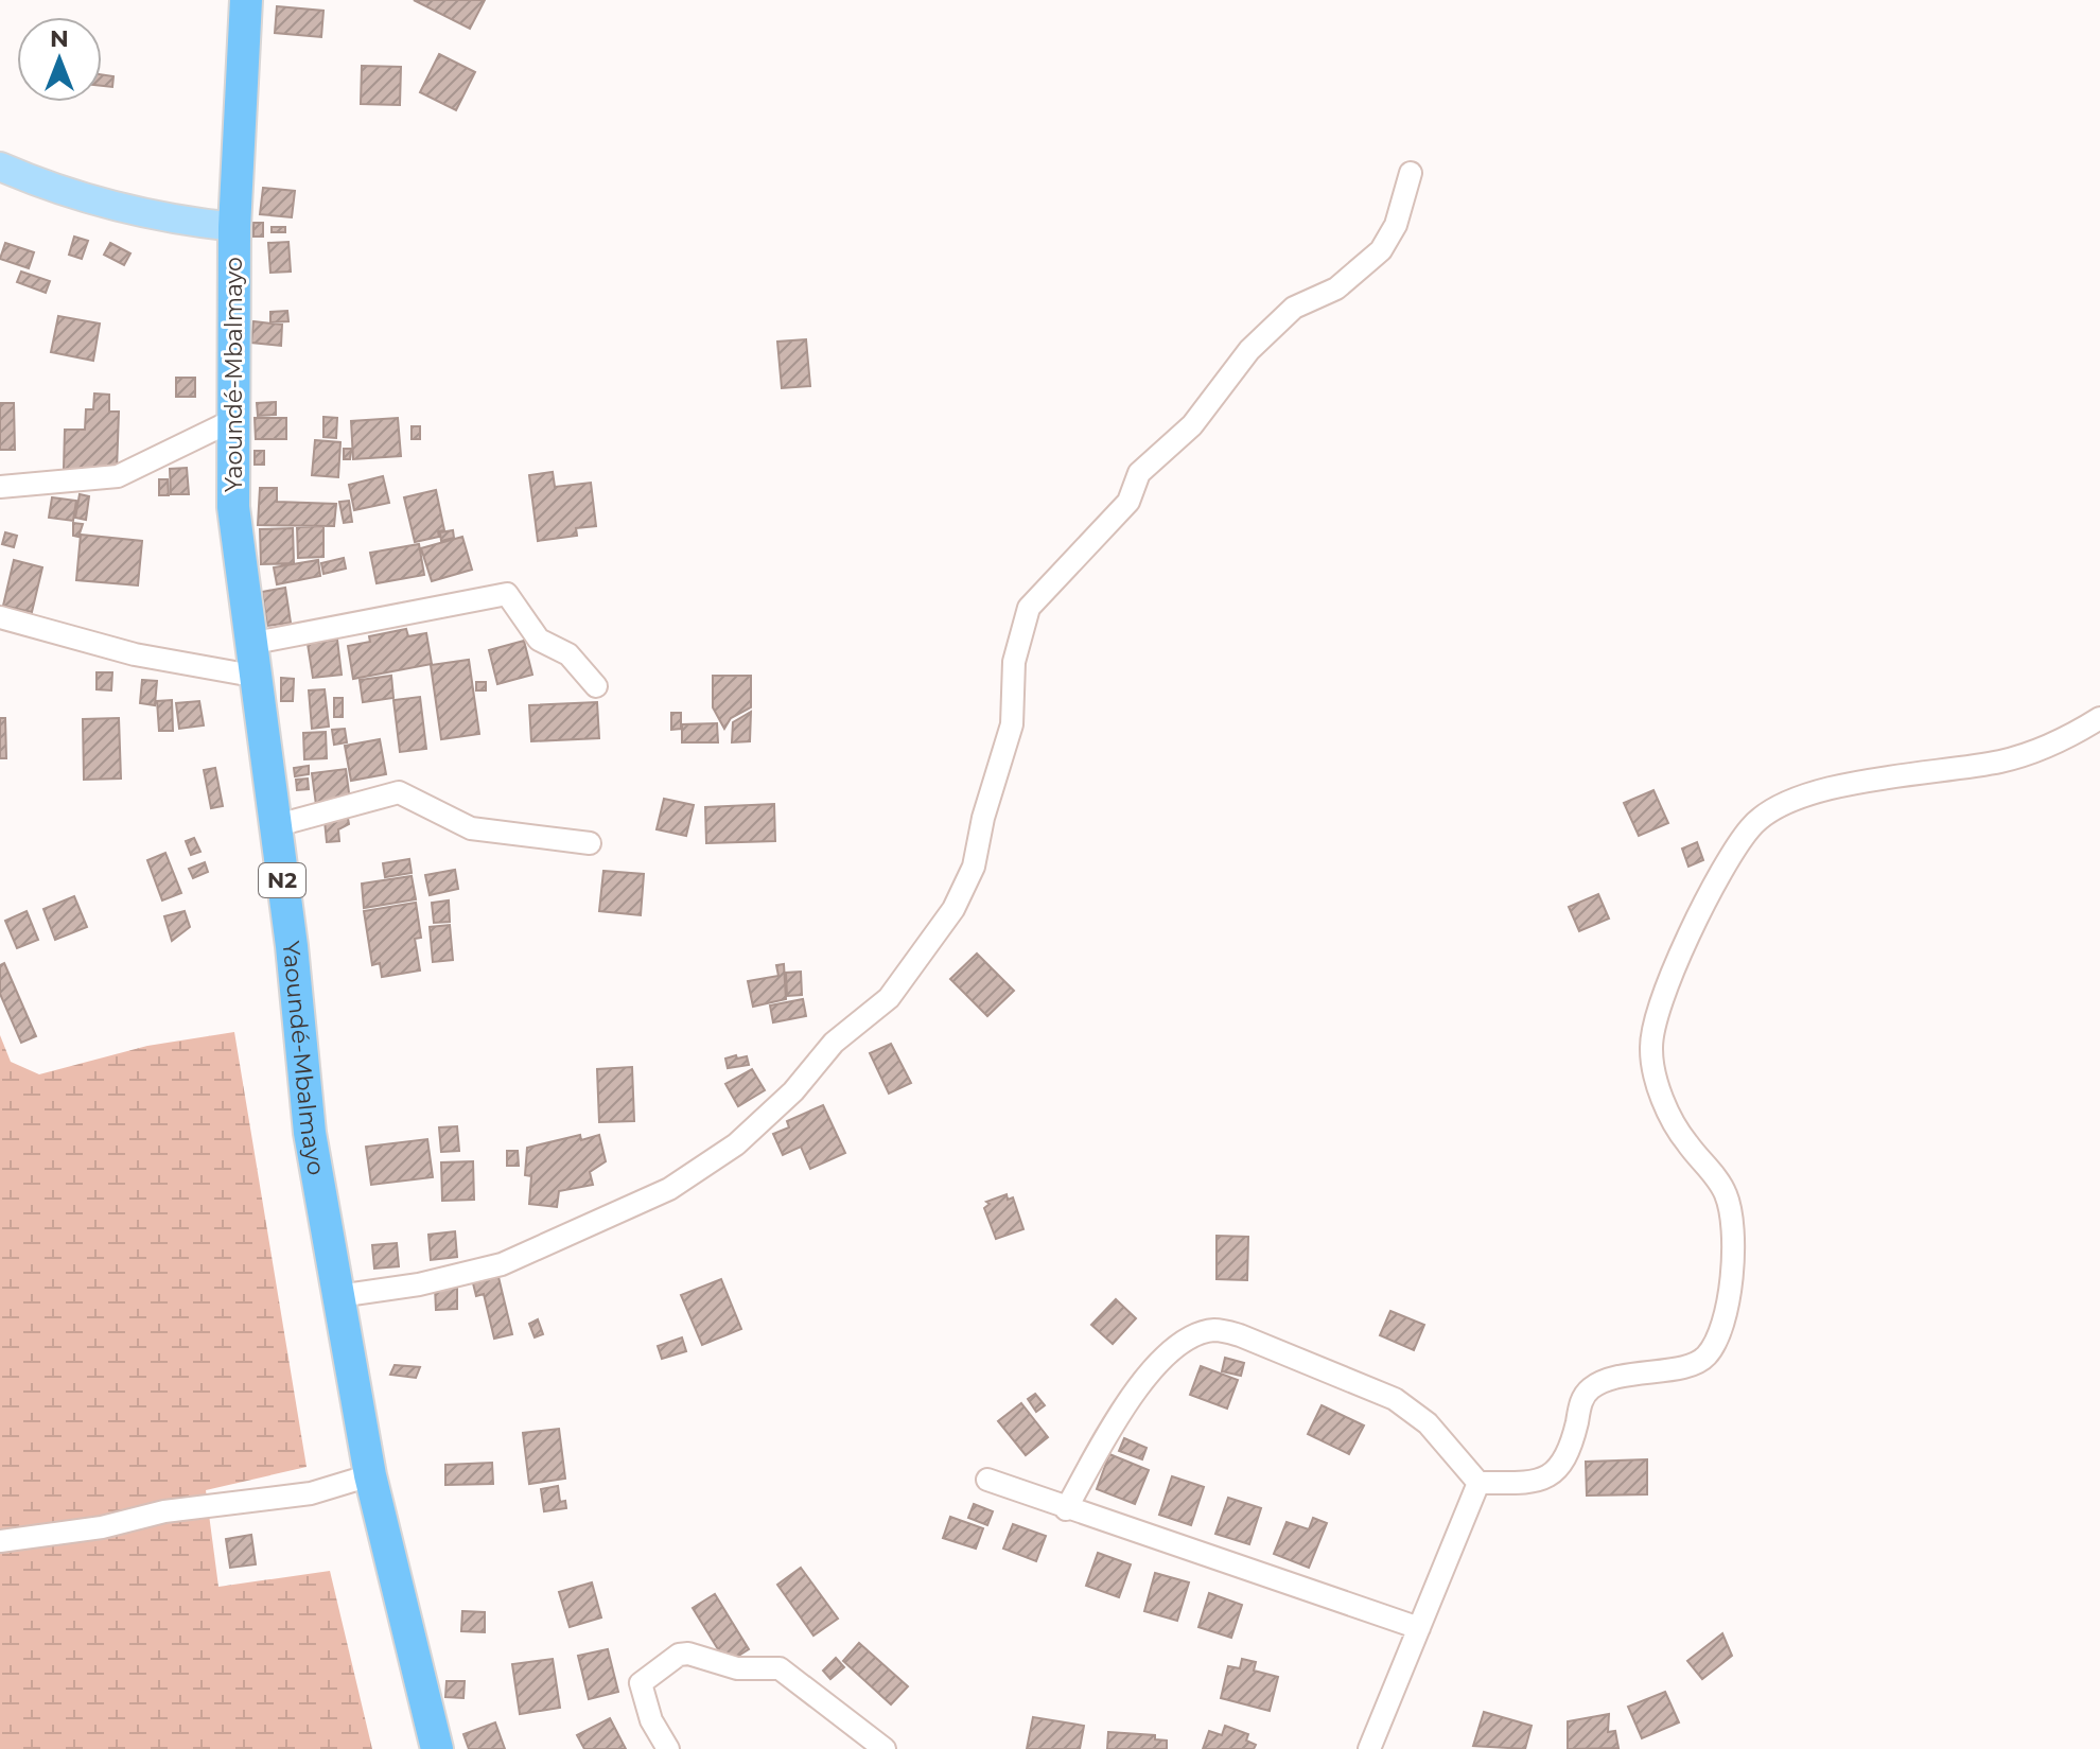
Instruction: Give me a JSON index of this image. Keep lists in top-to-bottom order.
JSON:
{
  "streets": {
    "highway": ["Yaoundé-Mbalmayo", "N2"]
  },
  "north": "top"
}
